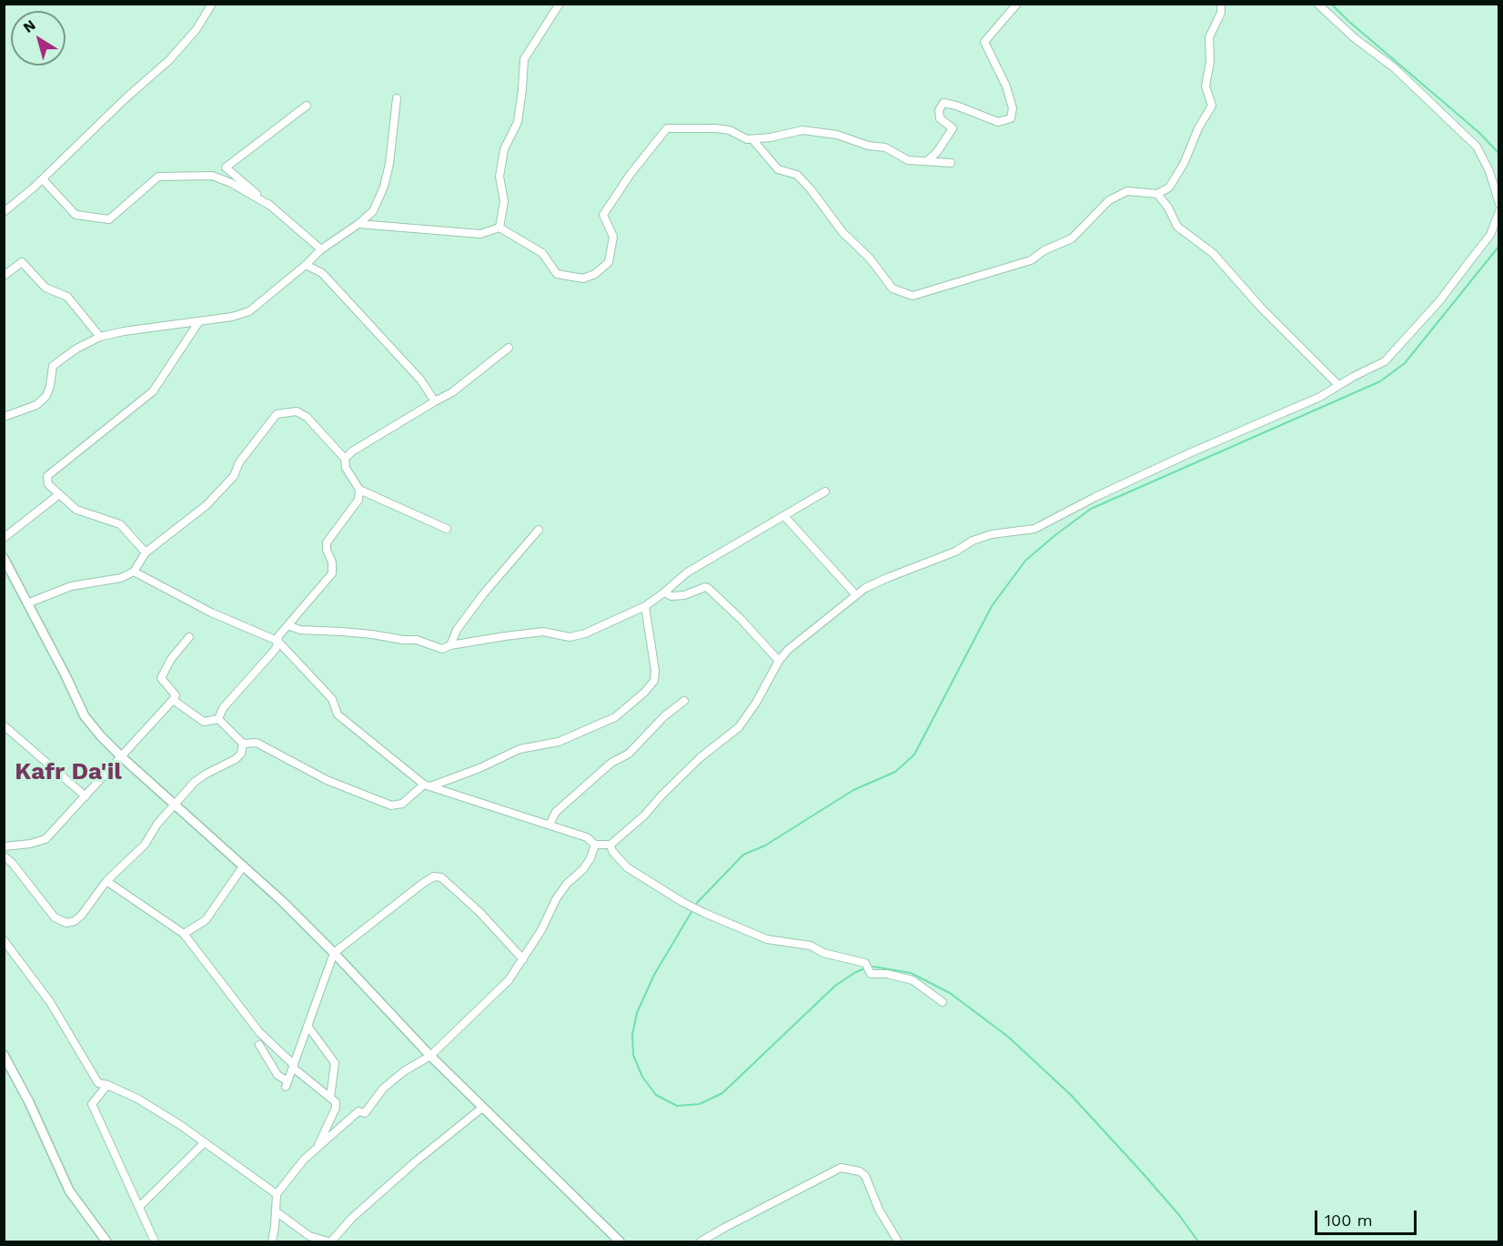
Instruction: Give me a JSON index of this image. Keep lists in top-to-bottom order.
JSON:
{
  "districts": ["Kafr Da'il"],
  "scale_bar": "100 m",
  "north": "top left"
}
